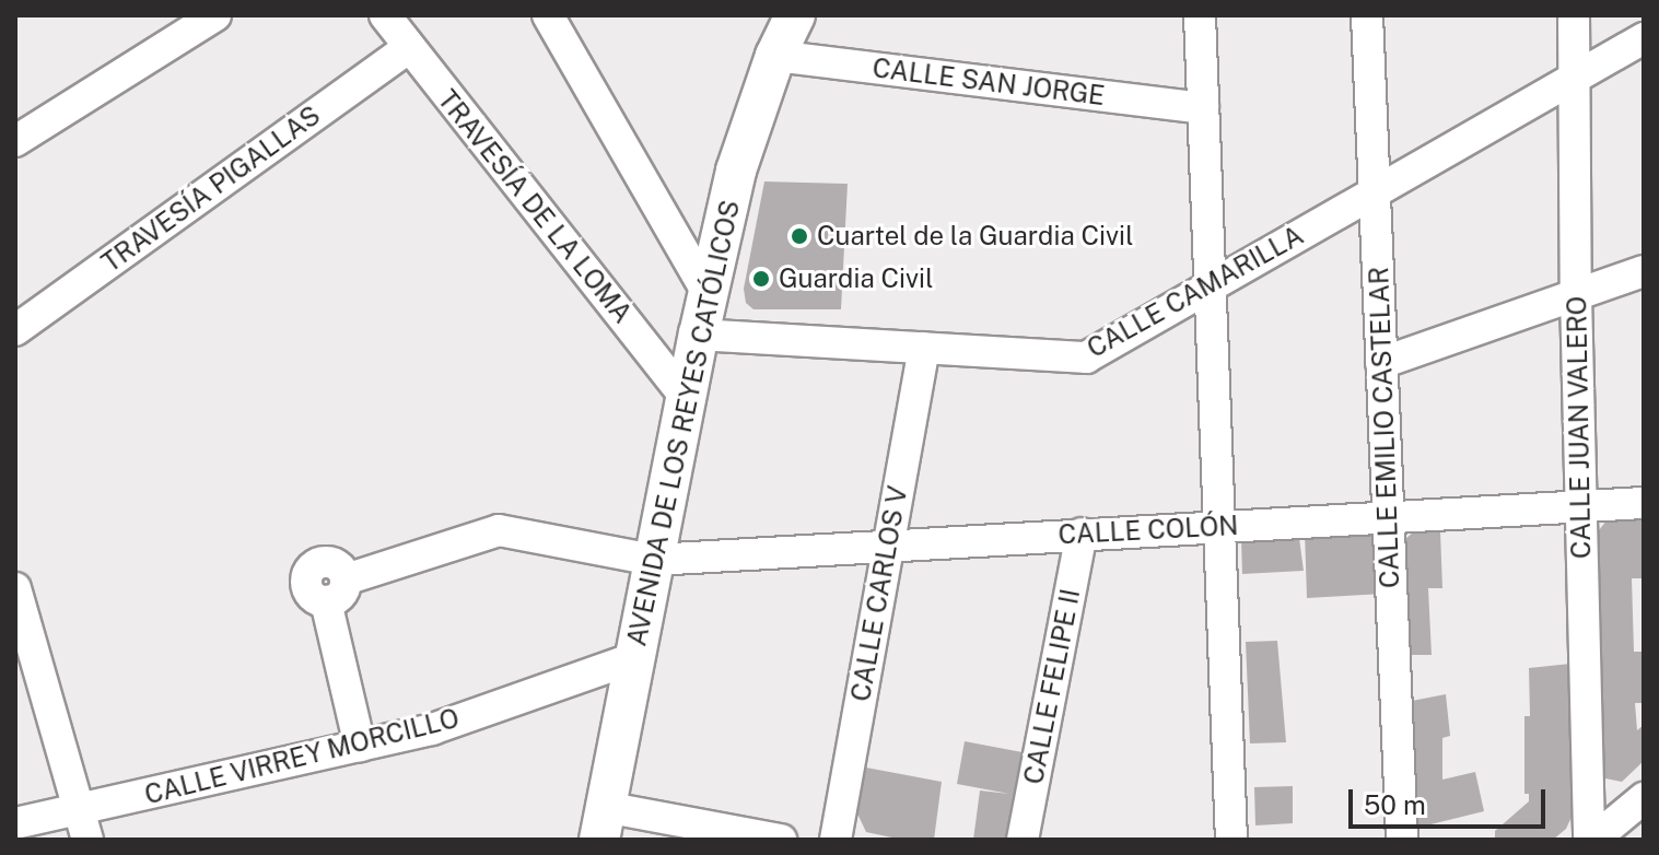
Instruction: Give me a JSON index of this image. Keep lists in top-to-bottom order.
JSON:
{
  "streets": {
    "street": [
      "CALLE SAN JORGE",
      "TRAVESÍA PIGALLAS",
      "TRAVESÍA DE LA LOMA",
      "CALLE CAMARILLA",
      "AVENIDA DE LOS REYES CATÓLICOS",
      "CALLE EMILIO CASTELAR",
      "CALLE JUAN VALERO",
      "CALLE COLÓN",
      "CALLE CARLOS V",
      "CALLE FELIPE II",
      "CALLE VIRREY MORCILLO"
    ]
  },
  "crossings": [
    ["CALLE SAN JORGE", "AVENIDA DE LOS REYES CATÓLICOS"],
    ["TRAVESÍA PIGALLAS", "TRAVESÍA DE LA LOMA"],
    ["TRAVESÍA DE LA LOMA", "AVENIDA DE LOS REYES CATÓLICOS"],
    ["CALLE CAMARILLA", "AVENIDA DE LOS REYES CATÓLICOS"],
    ["CALLE CAMARILLA", "CALLE EMILIO CASTELAR"],
    ["CALLE CAMARILLA", "CALLE JUAN VALERO"],
    ["CALLE CAMARILLA", "CALLE CARLOS V"],
    ["AVENIDA DE LOS REYES CATÓLICOS", "CALLE COLÓN"],
    ["AVENIDA DE LOS REYES CATÓLICOS", "CALLE VIRREY MORCILLO"],
    ["CALLE EMILIO CASTELAR", "CALLE COLÓN"],
    ["CALLE JUAN VALERO", "CALLE COLÓN"],
    ["CALLE COLÓN", "CALLE CARLOS V"],
    ["CALLE COLÓN", "CALLE FELIPE II"],
    ["CALLE COLÓN", "CALLE VIRREY MORCILLO"]
  ],
  "places": ["Cuartel de la Guardia Civil", "Guardia Civil"],
  "scale_bar": "50 m"
}
